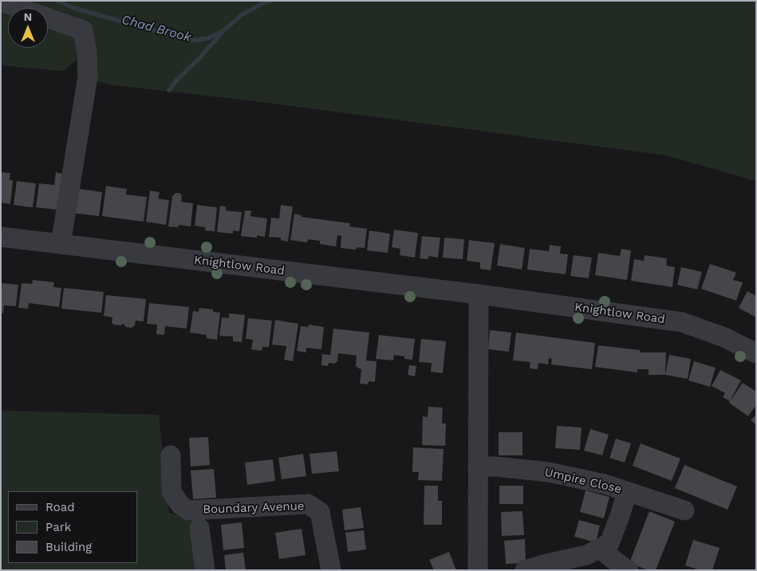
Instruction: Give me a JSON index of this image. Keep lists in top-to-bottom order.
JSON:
{
  "streets": {
    "street": ["Knightlow Road", "Umpire Close", "Boundary Avenue"]
  },
  "water": ["Chad Brook"],
  "legend": ["Road", "Park", "Building"],
  "north": "top"
}
